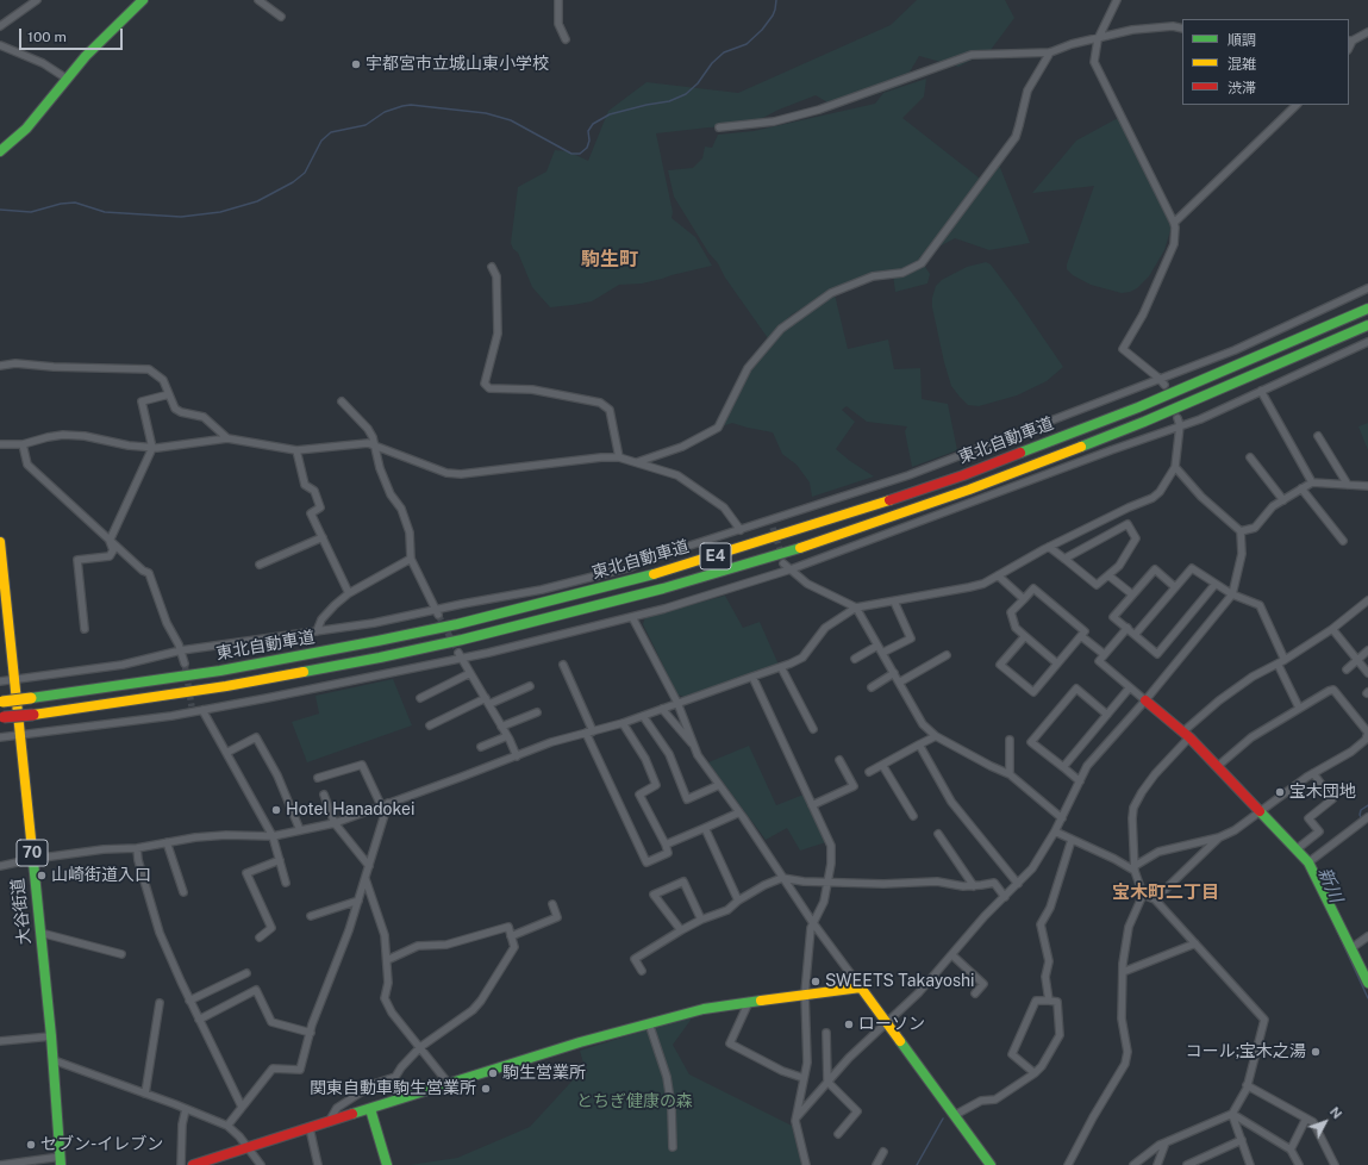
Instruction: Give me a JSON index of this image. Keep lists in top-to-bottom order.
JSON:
{
  "streets": {
    "main road": [
      "東北自動車道",
      "E4",
      "70",
      "大谷街道"
    ]
  },
  "districts": ["駒生町", "宝木町二丁目"],
  "water": ["新川"],
  "parks": ["とちぎ健康の森"],
  "places": [
    "宇都宮市立城山東小学校",
    "宝木団地",
    "Hotel Hanadokei",
    "山崎街道入口",
    "SWEETS Takayoshi",
    "ローソン",
    "コール;宝木之湯",
    "駒生営業所",
    "関東自動車駒生営業所",
    "セブン-イレブン"
  ],
  "legend": ["順調", "混雑", "渋滞"],
  "scale_bar": "100 m",
  "north": "top right"
}
